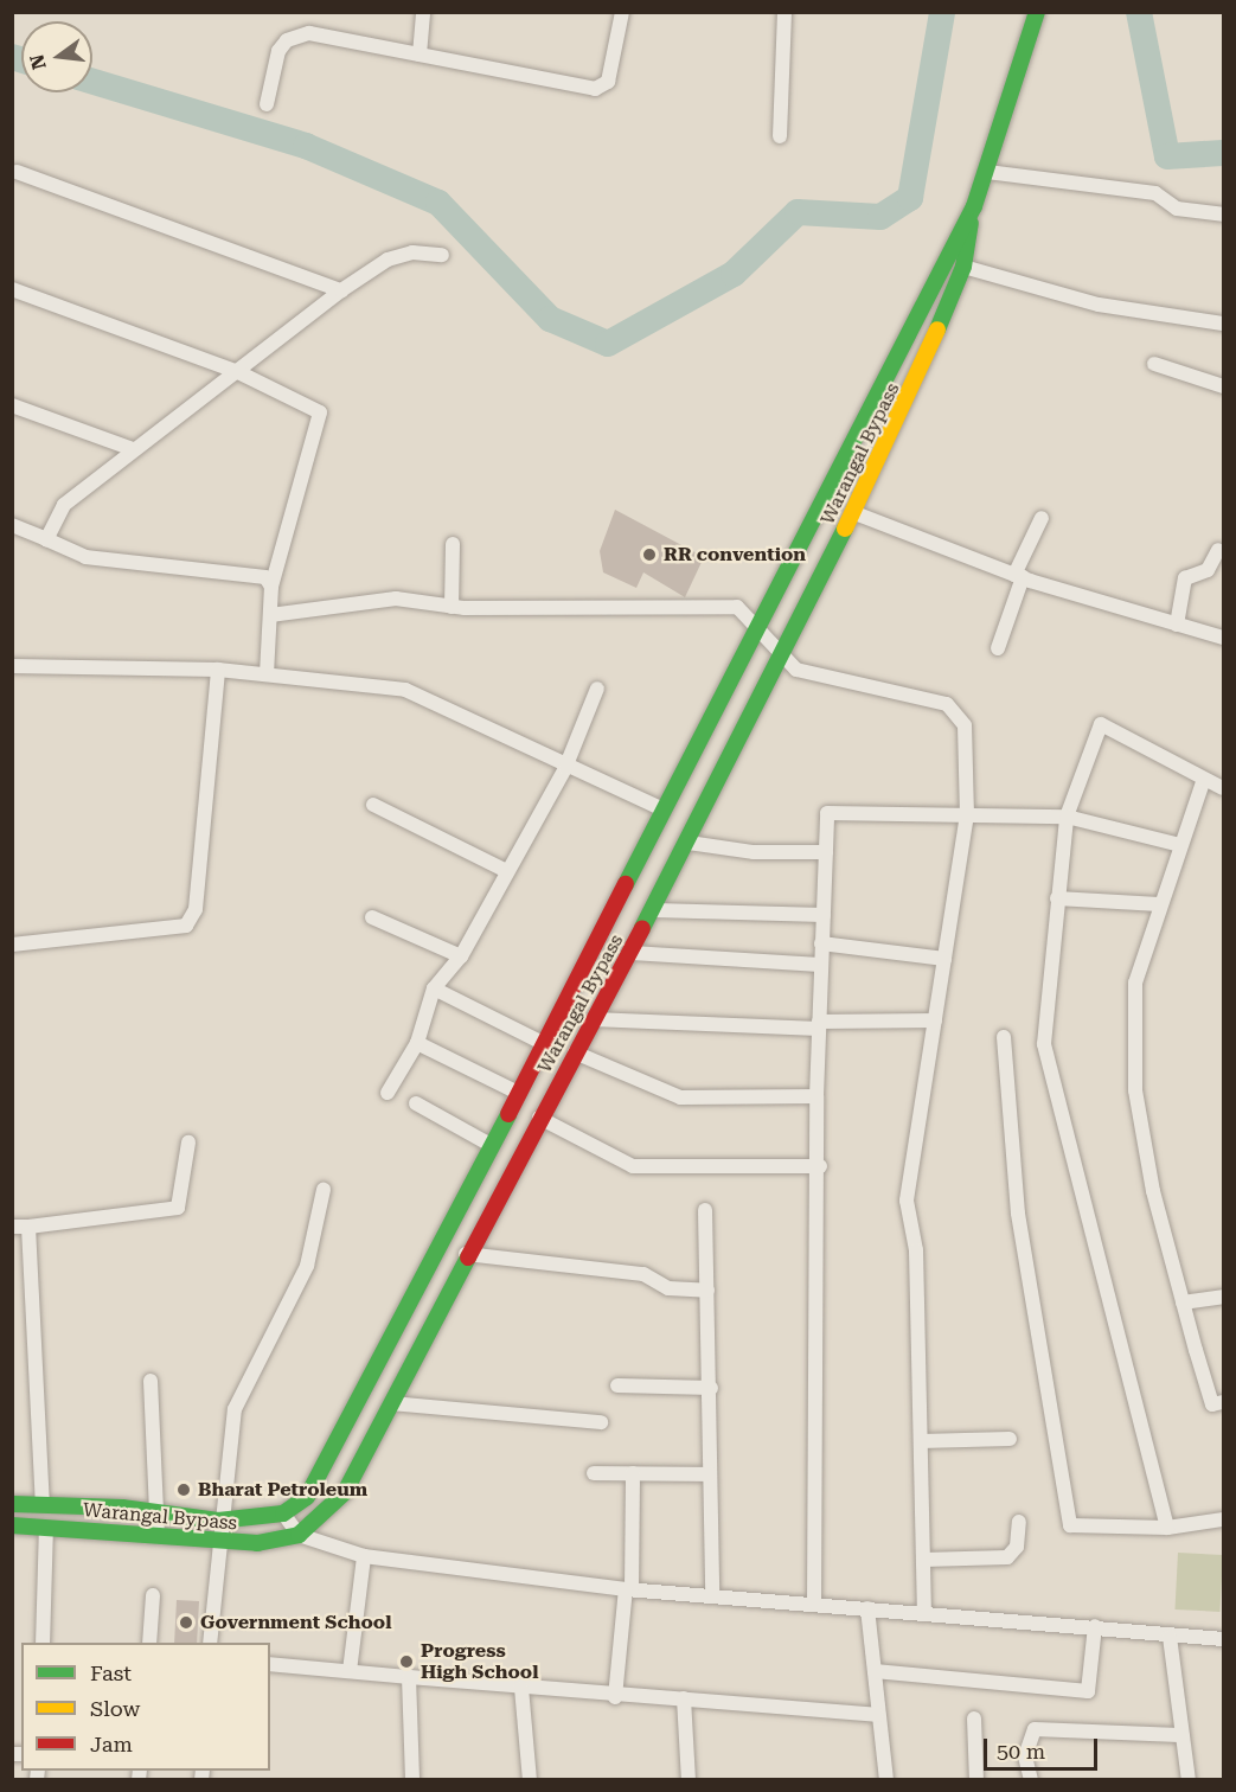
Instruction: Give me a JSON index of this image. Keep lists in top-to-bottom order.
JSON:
{
  "streets": {
    "main road": ["Warangal Bypass"]
  },
  "places": [
    "RR convention",
    "Bharat Petroleum",
    "Government School",
    "Progress High School"
  ],
  "legend": ["Fast", "Slow", "Jam"],
  "scale_bar": "50 m",
  "north": "left"
}
